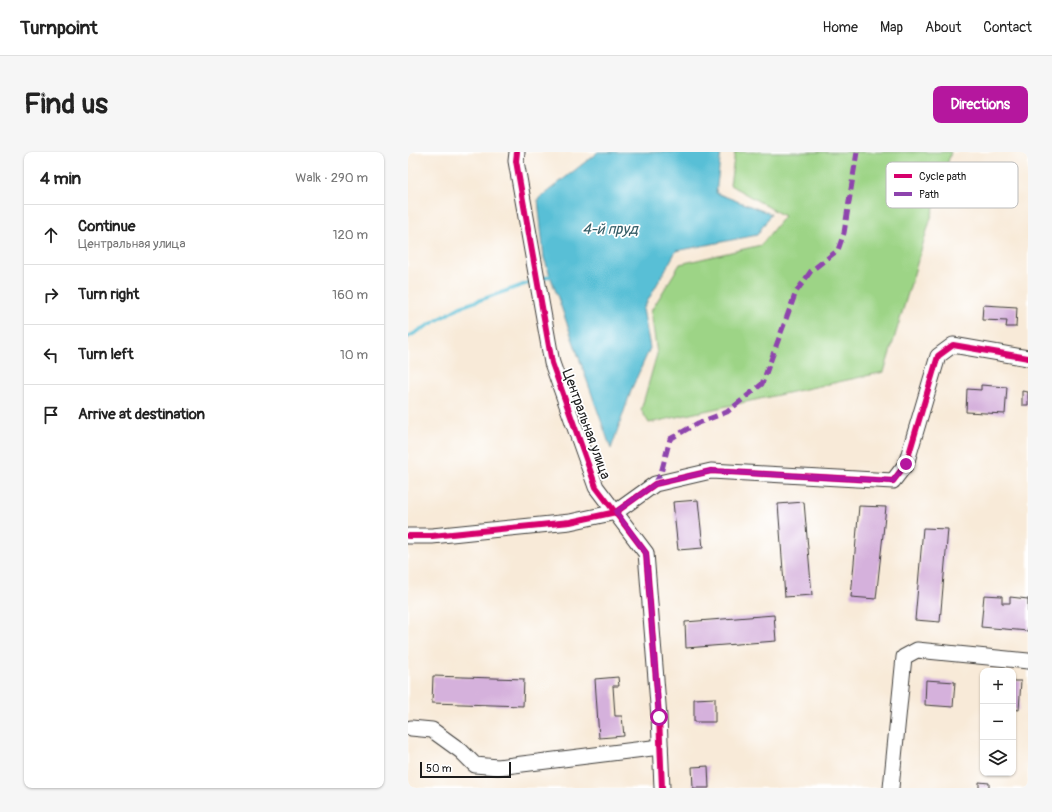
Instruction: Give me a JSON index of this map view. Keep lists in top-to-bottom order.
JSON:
{
  "streets": {
    "street": ["Центральная улица"]
  },
  "water": ["4-й пруд"],
  "legend": ["Cycle path", "Path"],
  "scale_bar": "50 m",
  "page": {
    "header": "Turnpoint",
    "nav": [
      "Home",
      "Map",
      "About",
      "Contact"
    ],
    "buttons": "Directions",
    "title": "Find us",
    "heading": ["4 min", "Walk · 290 m"],
    "list": [
      ["Continue", "Центральная улица", "120 m"],
      ["Turn right", "160 m"],
      ["Turn left", "10 m"],
      "Arrive at destination"
    ],
    "map_buttons": ["+", "−"],
    "scale": "50 m"
  }
}
